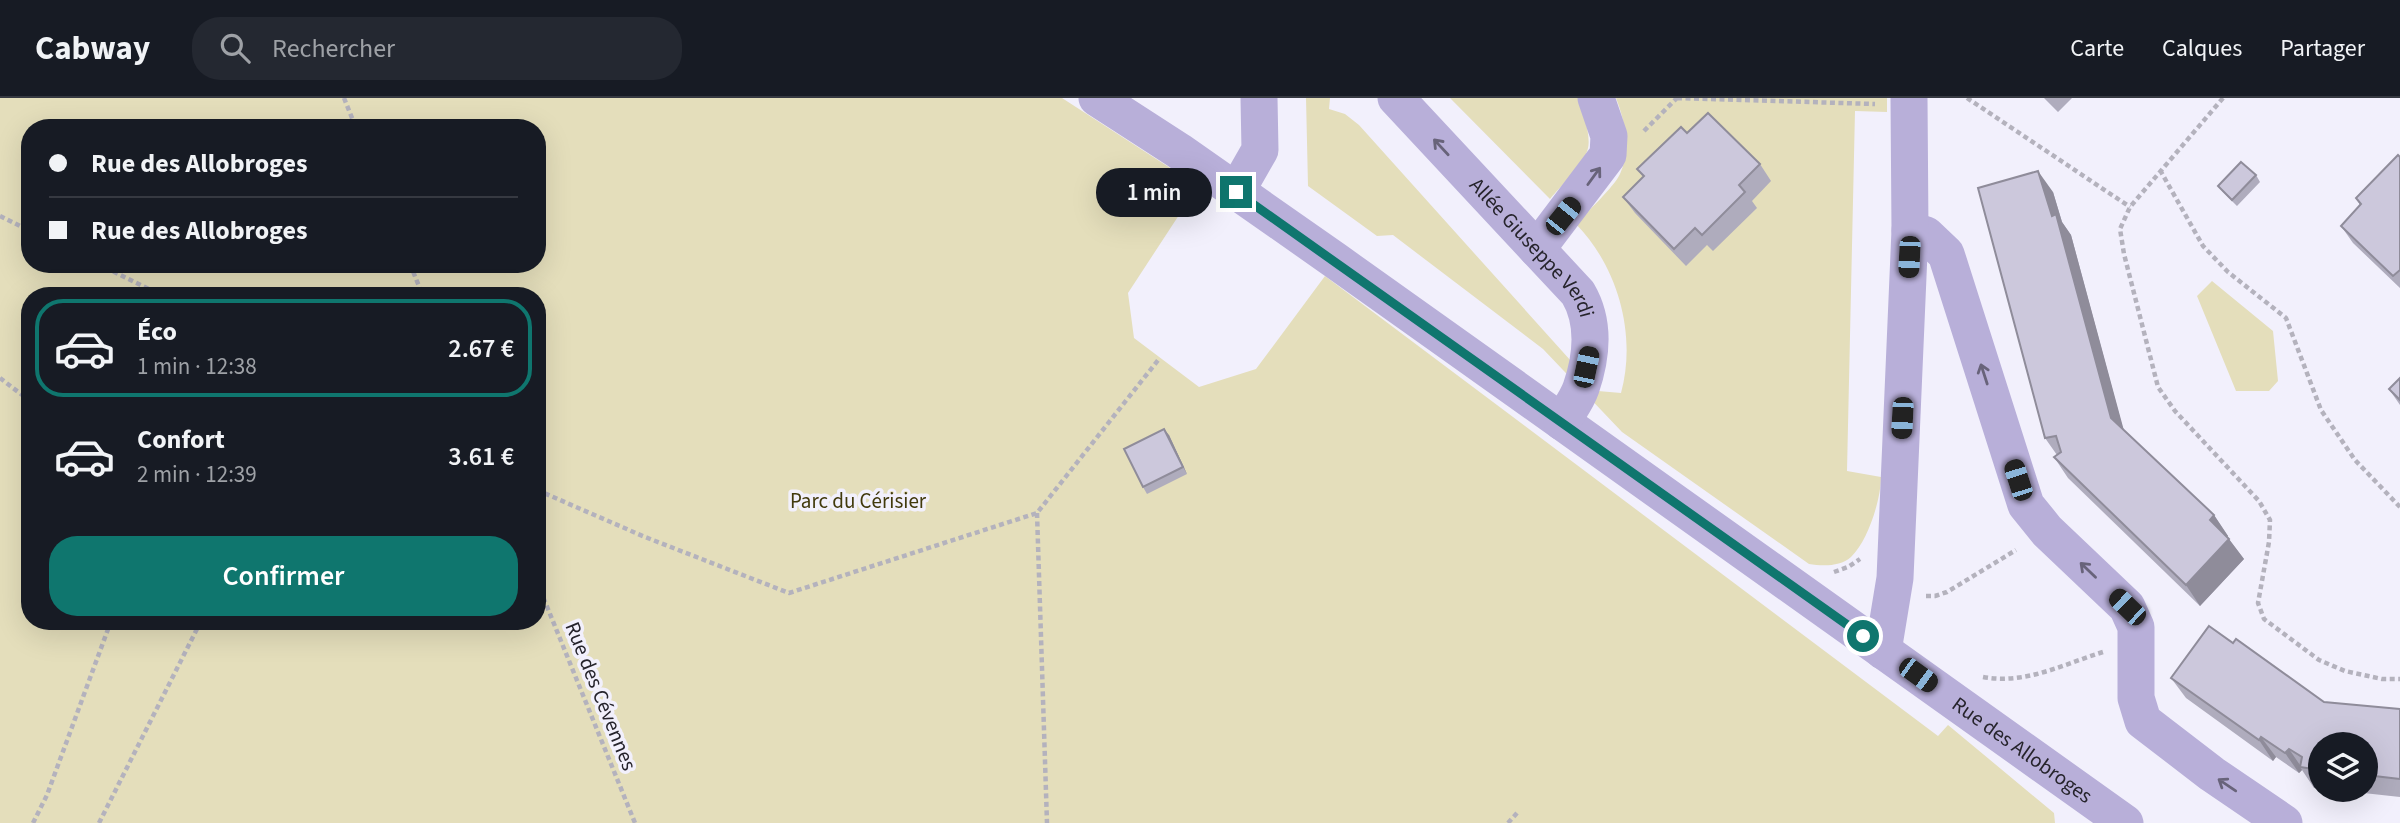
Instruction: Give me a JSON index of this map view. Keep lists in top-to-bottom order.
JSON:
{
  "streets": {
    "street": ["Allée Giuseppe Verdi", "Rue des Allobroges"],
    "path": ["Rue des Cévennes"]
  },
  "crossings": [
    ["Allée Giuseppe Verdi", "Rue des Allobroges"]
  ],
  "one_way": ["Allée Giuseppe Verdi"],
  "parks": ["Parc du Cérisier"],
  "page": {
    "header": "Cabway",
    "search": "Rechercher",
    "nav": ["Carte", "Calques", "Partager"],
    "banner": ["Rue des Allobroges", "Rue des Allobroges"],
    "bubble": "1 min",
    "list": [
      {
        "name": "Éco",
        "note": "1 min · 12:38",
        "value": "2.67 €"
      },
      {
        "name": "Confort",
        "note": "2 min · 12:39",
        "value": "3.61 €"
      }
    ],
    "buttons": "Confirmer"
  }
}
